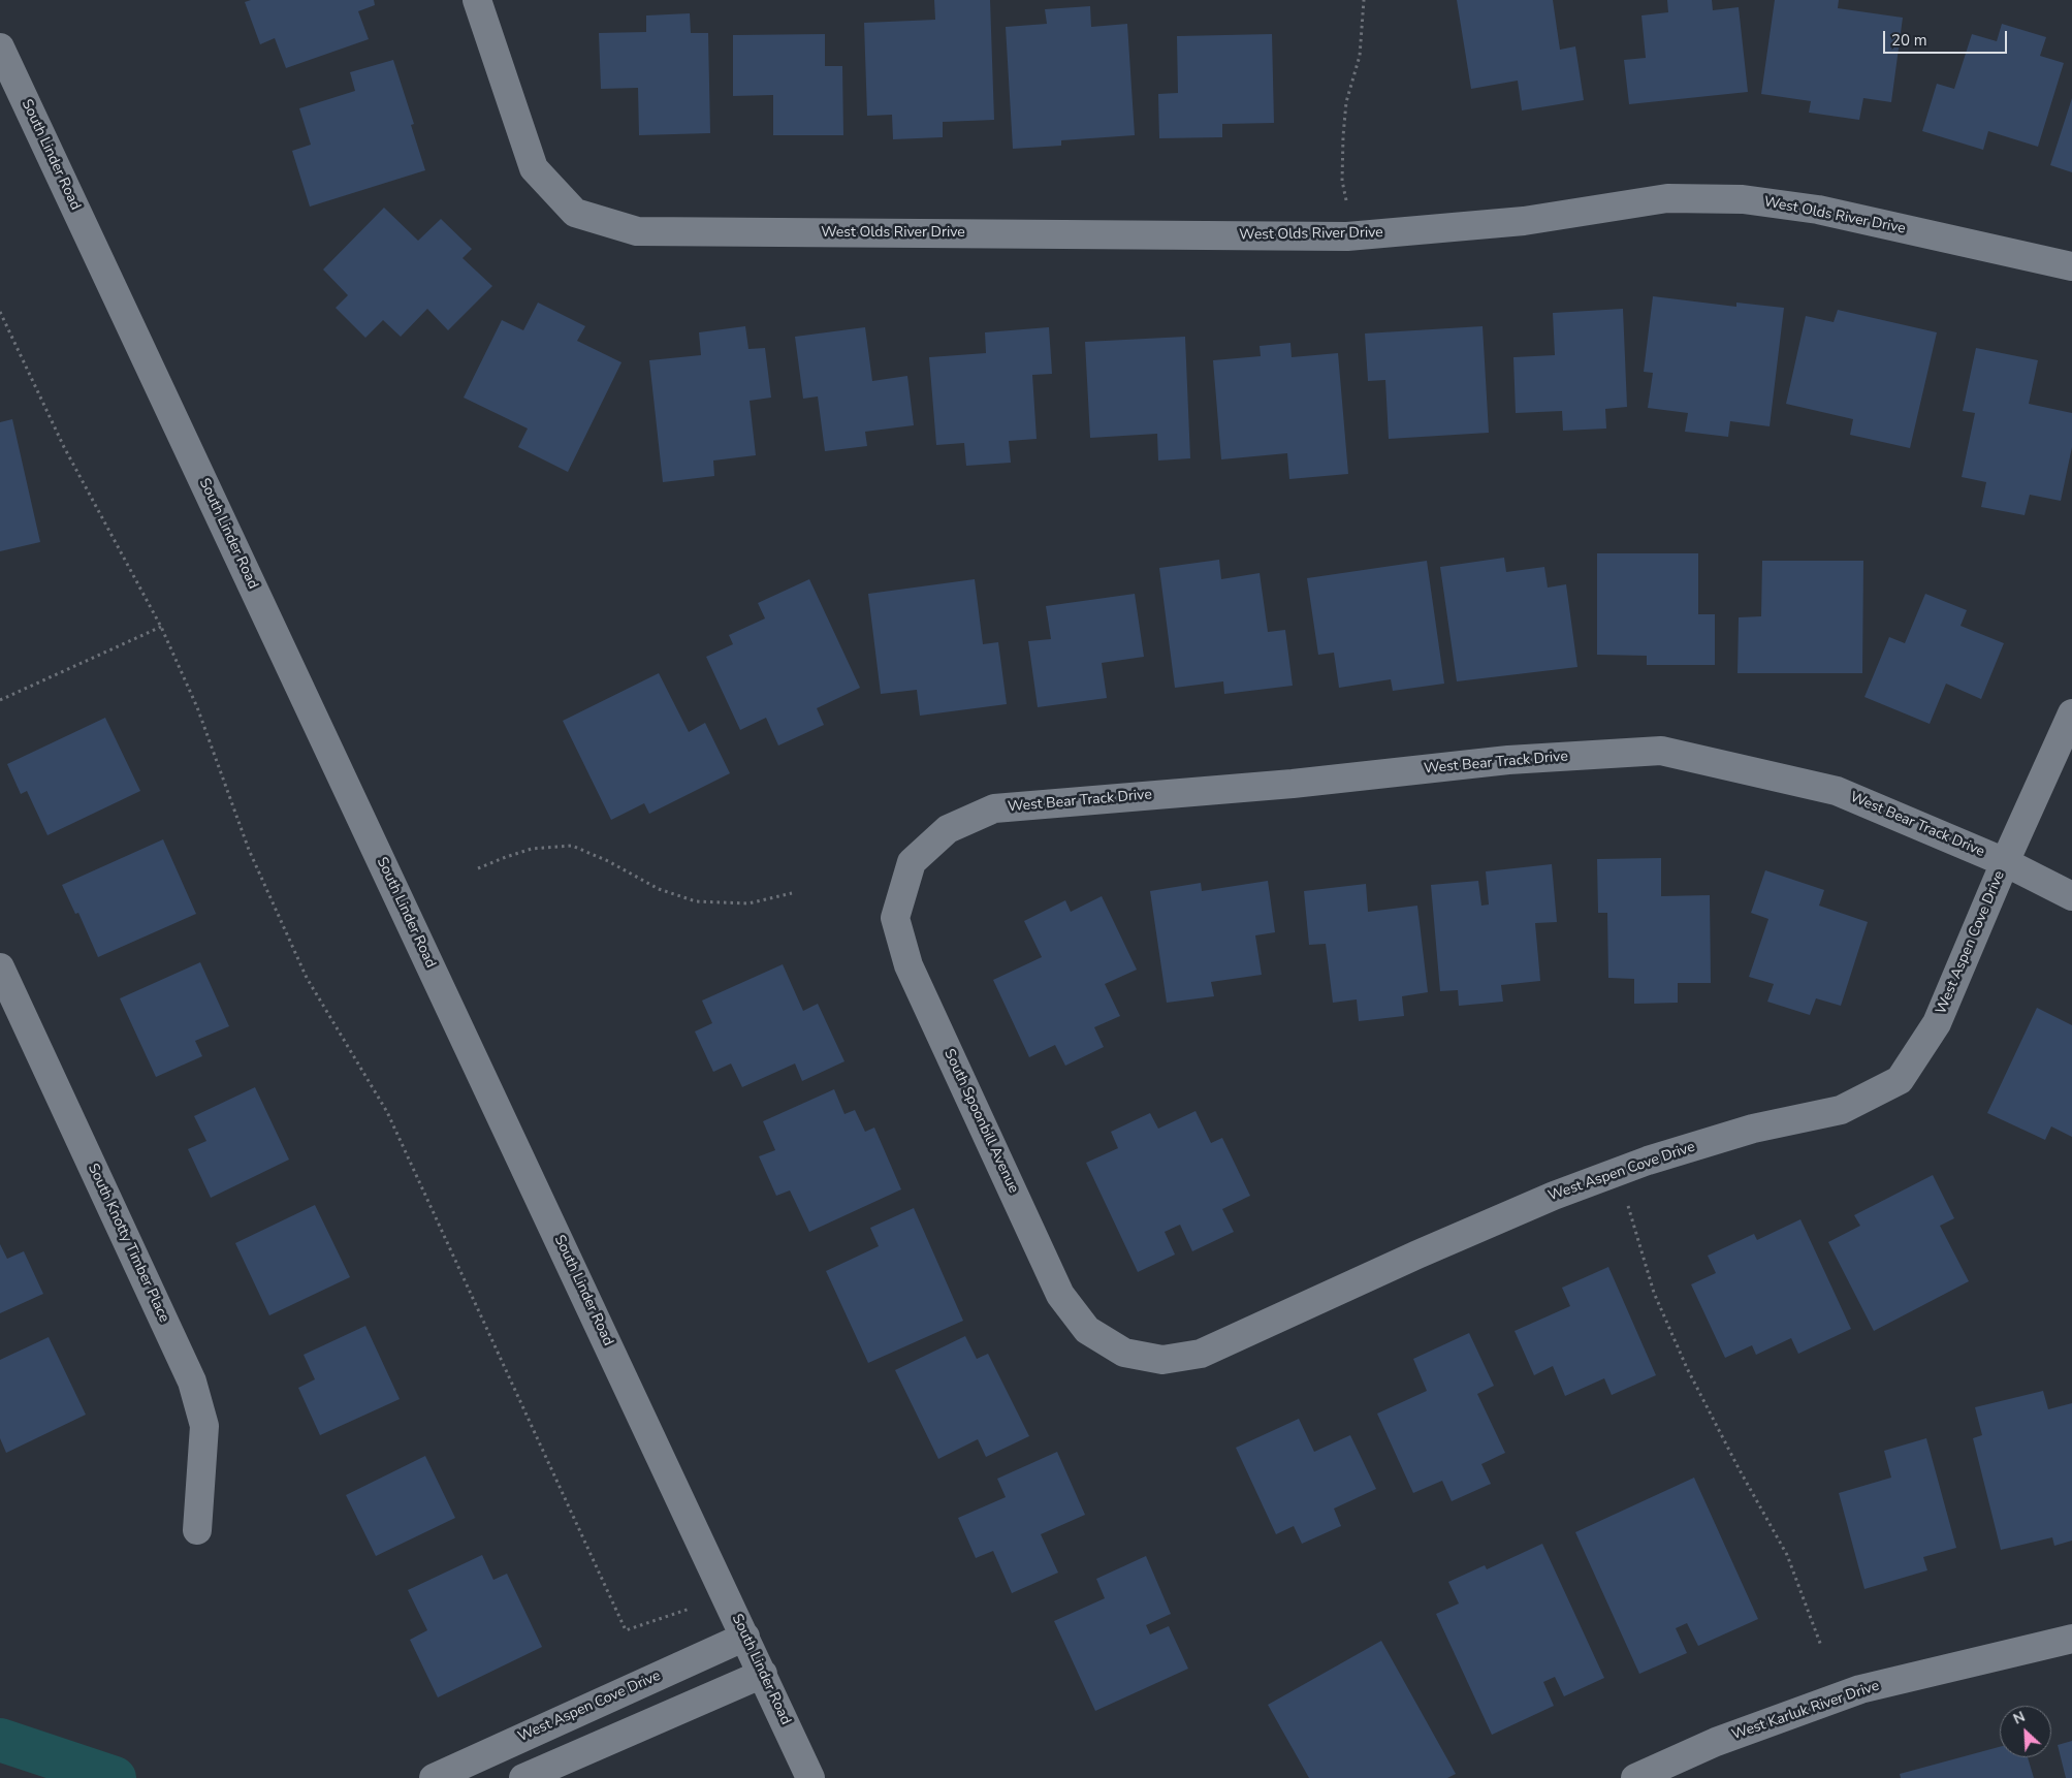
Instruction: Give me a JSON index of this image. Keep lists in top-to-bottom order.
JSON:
{
  "streets": {
    "street": [
      "South Linder Road",
      "West Olds River Drive",
      "West Bear Track Drive",
      "West Aspen Cove Drive",
      "South Spoonbill Avenue",
      "South Knotty Timber Place",
      "West Karluk River Drive"
    ]
  },
  "crossings": [
    ["South Linder Road", "West Aspen Cove Drive"],
    ["West Bear Track Drive", "West Aspen Cove Drive"],
    ["West Bear Track Drive", "South Spoonbill Avenue"],
    ["West Aspen Cove Drive", "South Spoonbill Avenue"]
  ],
  "scale_bar": "20 m",
  "north": "top left"
}
